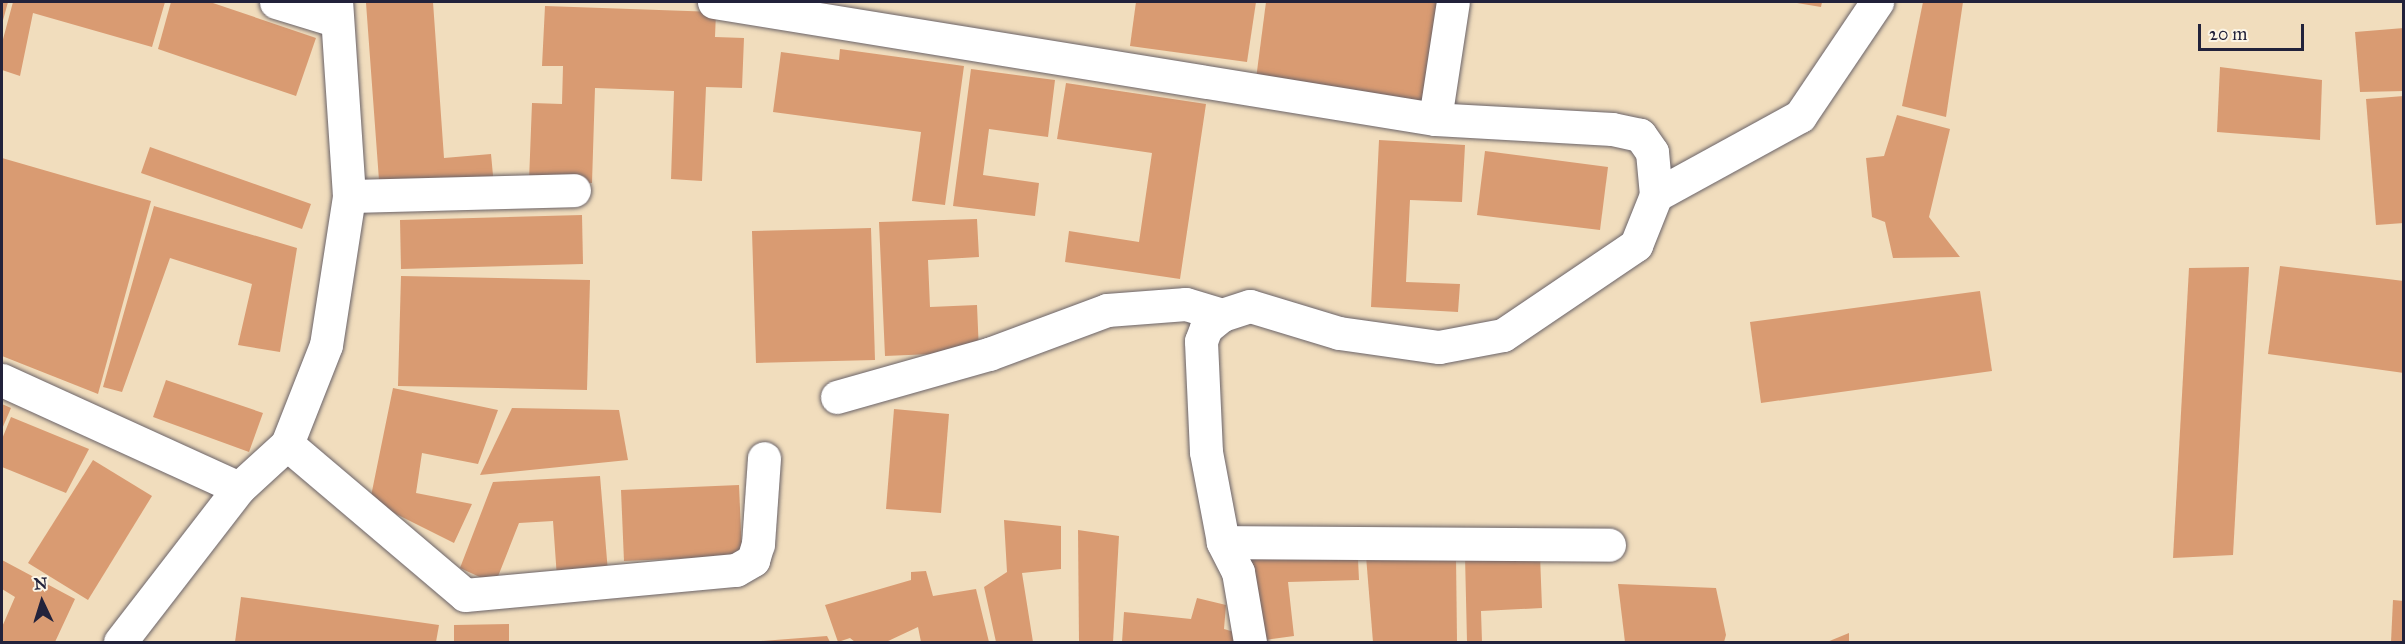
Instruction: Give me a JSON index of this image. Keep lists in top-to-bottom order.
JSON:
{
  "scale_bar": "20 m",
  "north": "top"
}
